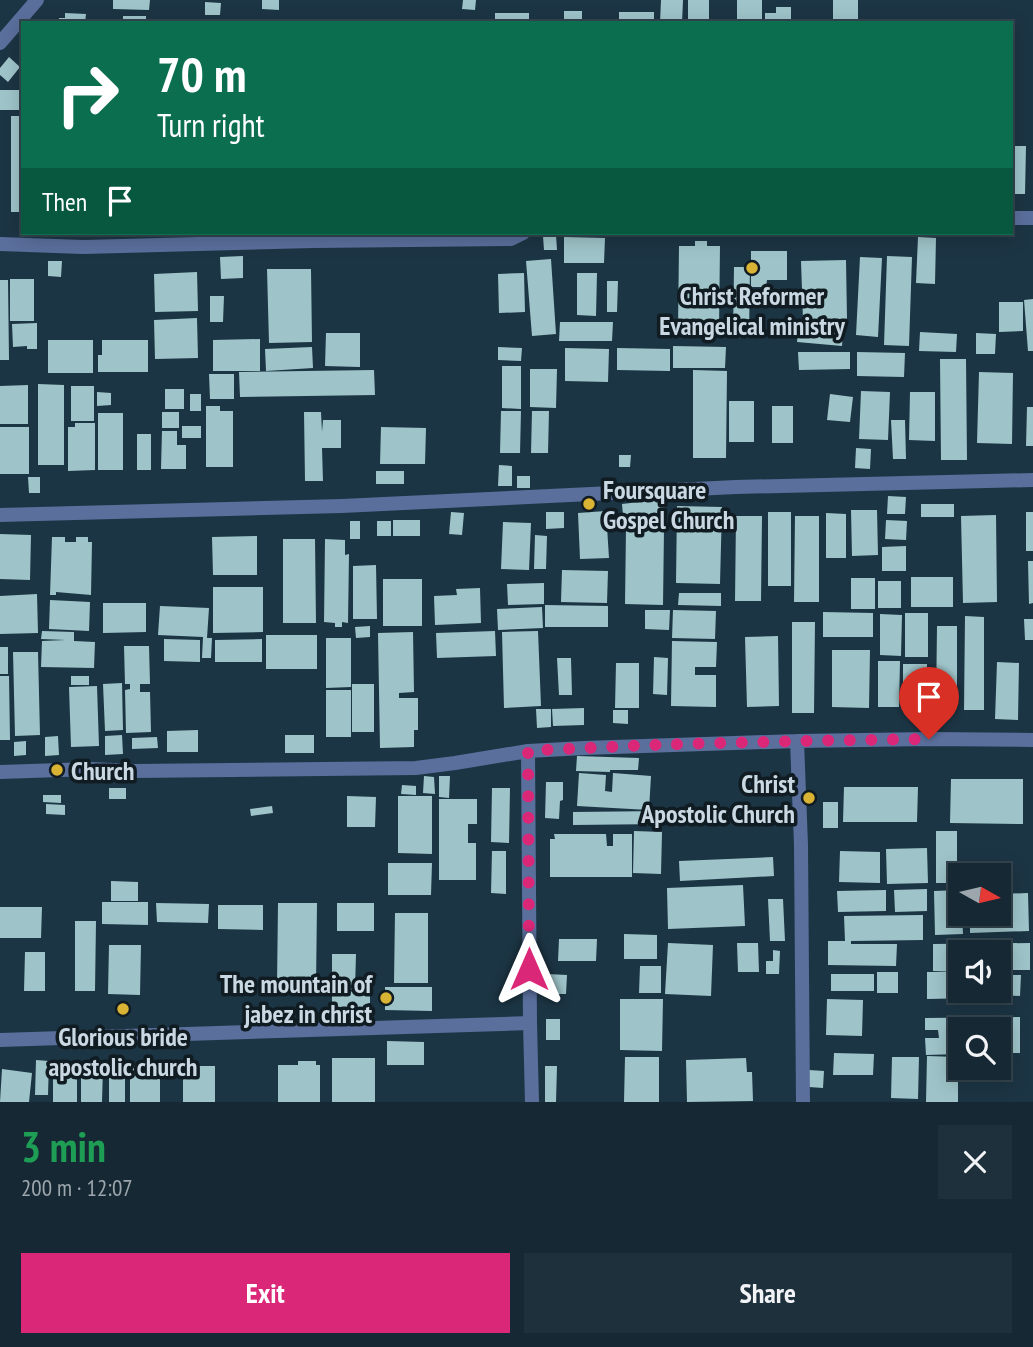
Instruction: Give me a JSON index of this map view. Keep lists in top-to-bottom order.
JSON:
{
  "places": [
    "Christ Reformer Evangelical ministry",
    "Foursquare Gospel Church",
    "Church",
    "Christ Apostolic Church",
    "The mountain of jabez in christ",
    "Glorious bride apostolic church"
  ],
  "north": "right",
  "page": {
    "turn": ["70 m", "Turn right"],
    "then": "Then",
    "heading": ["3 min", "200 m · 12:07"],
    "buttons": ["Exit", "Share"]
  }
}
